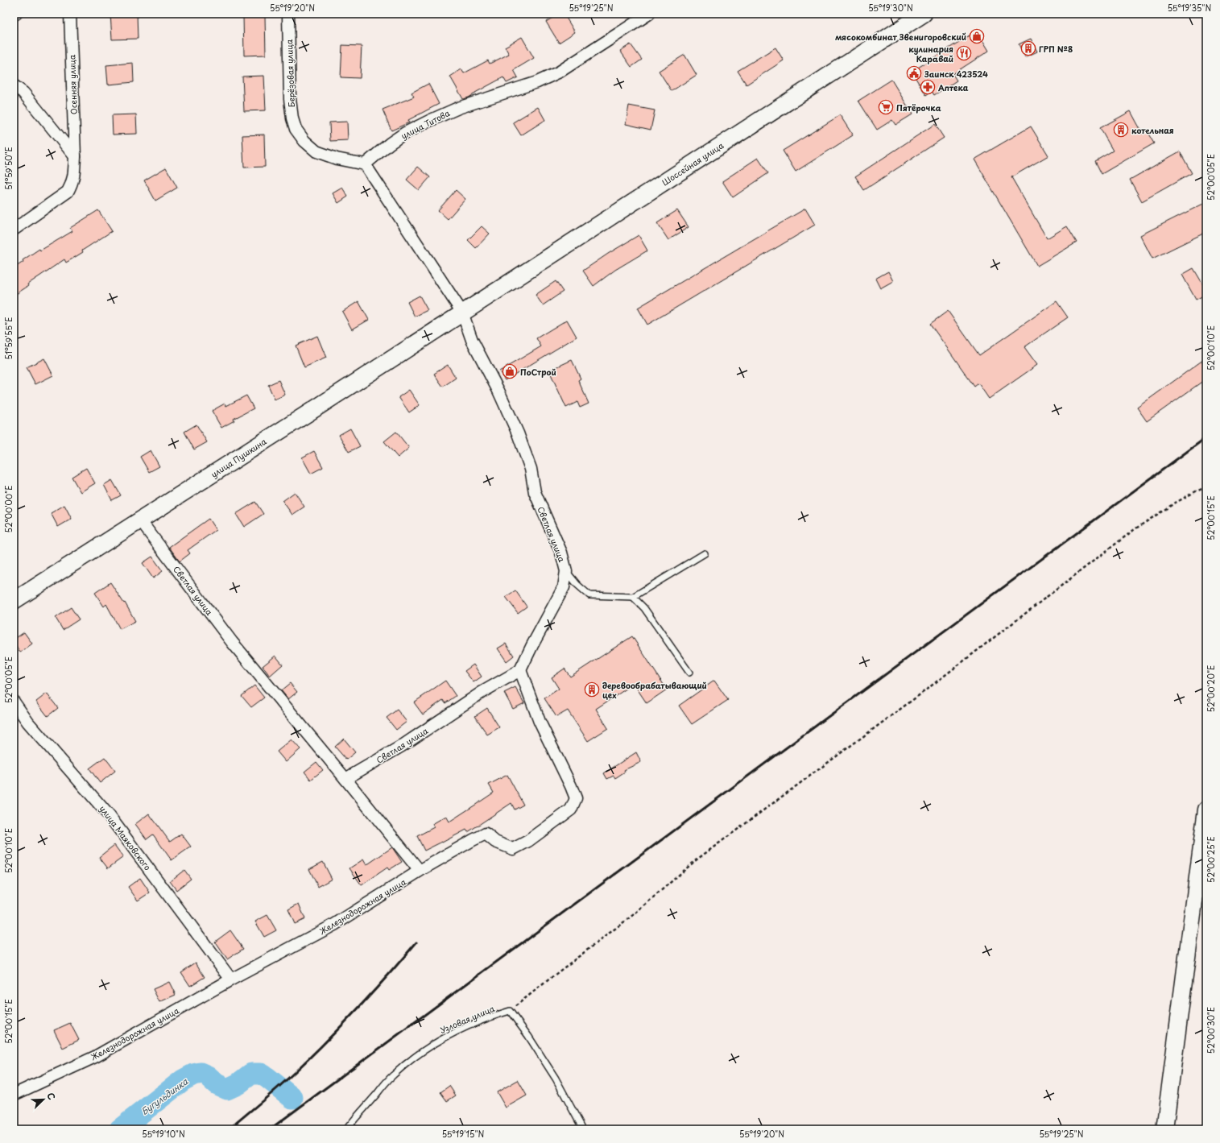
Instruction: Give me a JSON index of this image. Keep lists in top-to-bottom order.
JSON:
{
  "streets": {
    "main road": ["Шоссейная улица", "улица Пушкина"],
    "street": [
      "Берёзовая улица",
      "Осенняя улица",
      "улица Титова",
      "Светлая улица",
      "улица Маяковского",
      "Железнодорожная улица"
    ],
    "lane": ["Узловая улица"]
  },
  "crossings": [
    ["Берёзовая улица", "улица Титова"],
    ["Шоссейная улица", "улица Пушкина"],
    ["Шоссейная улица", "Светлая улица"],
    ["улица Пушкина", "Светлая улица"],
    ["Светлая улица", "Железнодорожная улица"],
    ["улица Маяковского", "Железнодорожная улица"]
  ],
  "water": ["Бугульдинка"],
  "places": {
    "shop": ["мясокомбинат Звенигоровский", "ПоСтрой"],
    "building": ["ГРП №8", "котельная", "деревообрабатывающий цех"],
    "restaurant": ["кулинария Каравай"],
    "public building": ["Заинск 423524"],
    "pharmacy": ["Аптека"],
    "supermarket": ["Пятёрочка"]
  },
  "north": "top right",
  "coordinates": [
    "55°19'20\"N",
    "55°19'25\"N",
    "55°19'30\"N",
    "55°19'35\"N",
    "51°59'50\"E",
    "52°00'05\"E",
    "51°59'55\"E",
    "52°00'10\"E",
    "52°00'00\"E",
    "52°00'15\"E",
    "52°00'20\"E",
    "52°00'25\"E",
    "52°00'30\"E",
    "55°19'10\"N",
    "55°19'15\"N"
  ]
}
